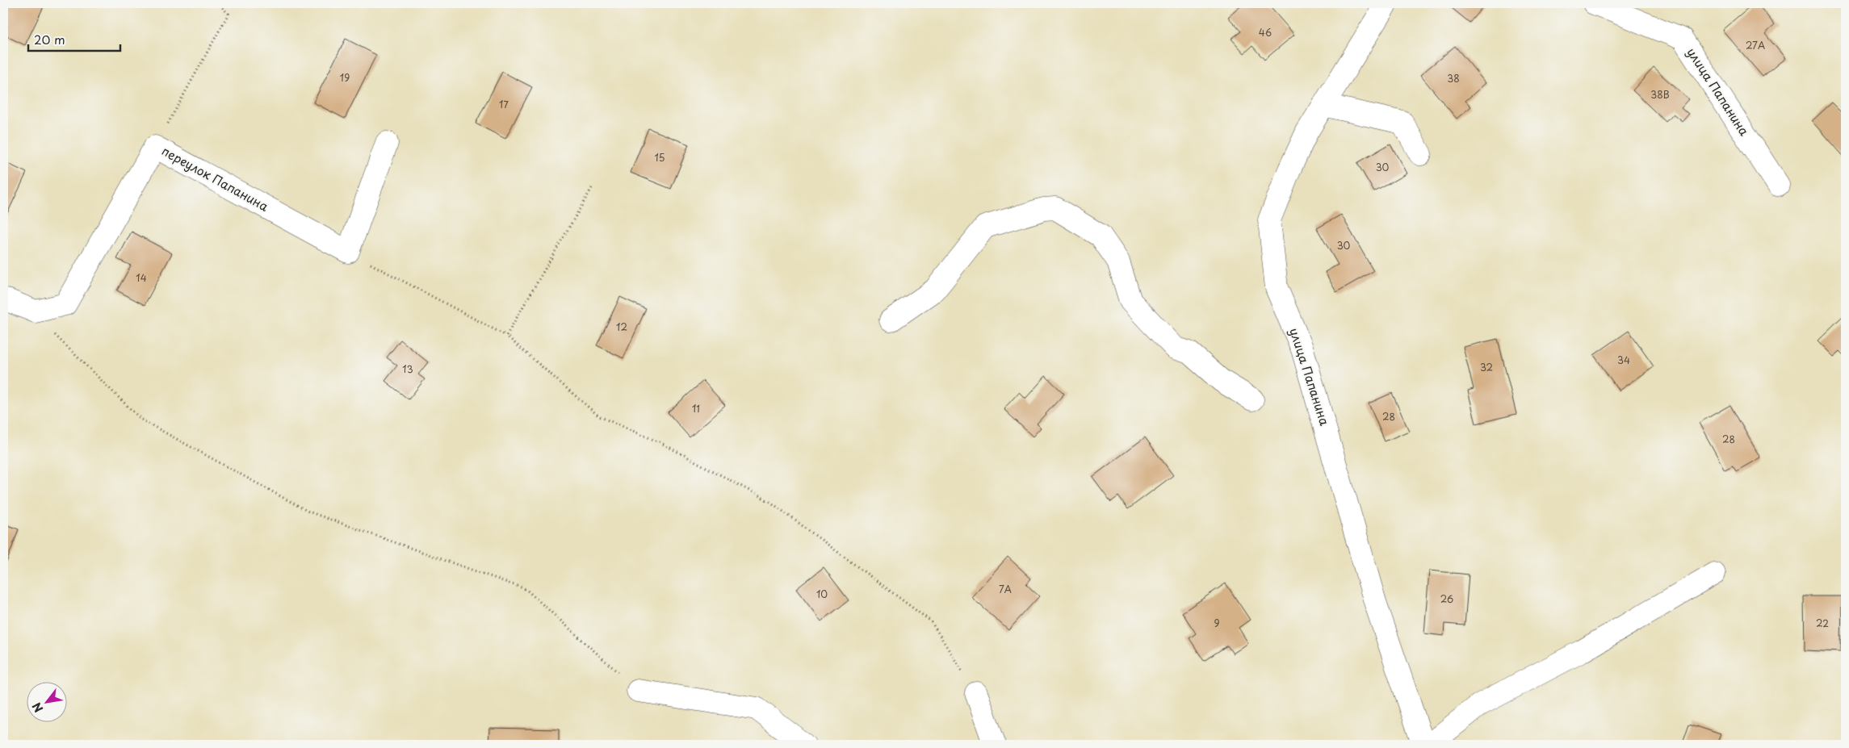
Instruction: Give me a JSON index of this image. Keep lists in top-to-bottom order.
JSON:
{
  "streets": {
    "street": ["улица Папанина", "переулок Папанина"]
  },
  "house_numbers": [
    "46",
    "27А",
    "19",
    "38",
    "38В",
    "17",
    "15",
    "30",
    "30",
    "14",
    "12",
    "34",
    "32",
    "13",
    "11",
    "28",
    "28",
    "7А",
    "10",
    "26",
    "9",
    "22"
  ],
  "scale_bar": "20 m",
  "north": "bottom left"
}
